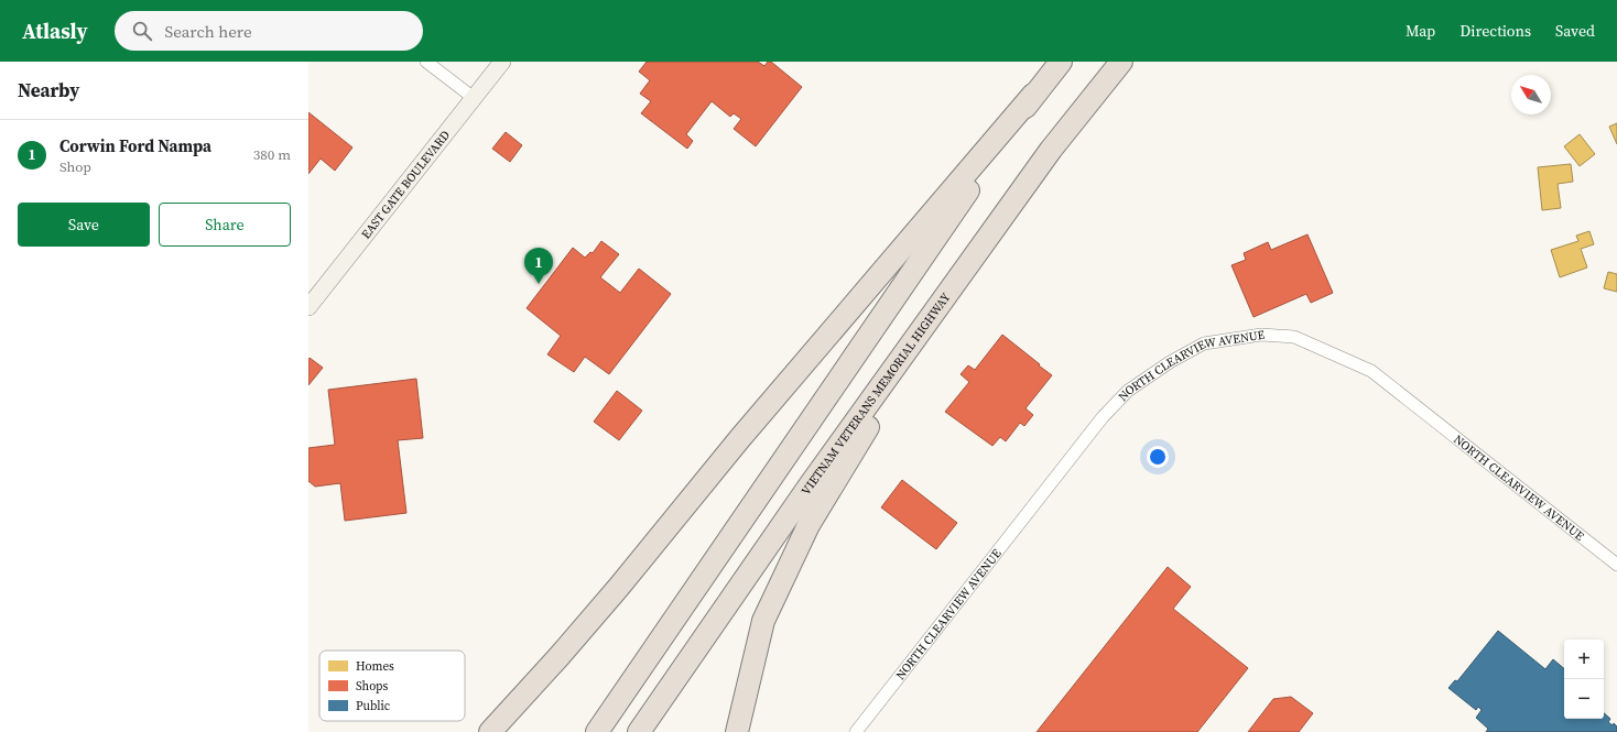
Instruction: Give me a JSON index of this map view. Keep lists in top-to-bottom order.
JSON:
{
  "streets": {
    "highway": ["VIETNAM VETERANS MEMORIAL HIGHWAY"],
    "street": ["EAST GATE BOULEVARD", "NORTH CLEARVIEW AVENUE"]
  },
  "legend": ["Homes", "Shops", "Public"],
  "north": "top left",
  "page": {
    "header": "Atlasly",
    "search": "Search here",
    "nav": ["Map", "Directions", "Saved"],
    "heading": "Nearby",
    "list": [
      {
        "mark": "1",
        "name": "Corwin Ford Nampa",
        "note": "Shop",
        "value": "380 m"
      }
    ],
    "buttons": ["Save", "Share"],
    "pins": "1",
    "map_buttons": ["+", "−"]
  }
}
